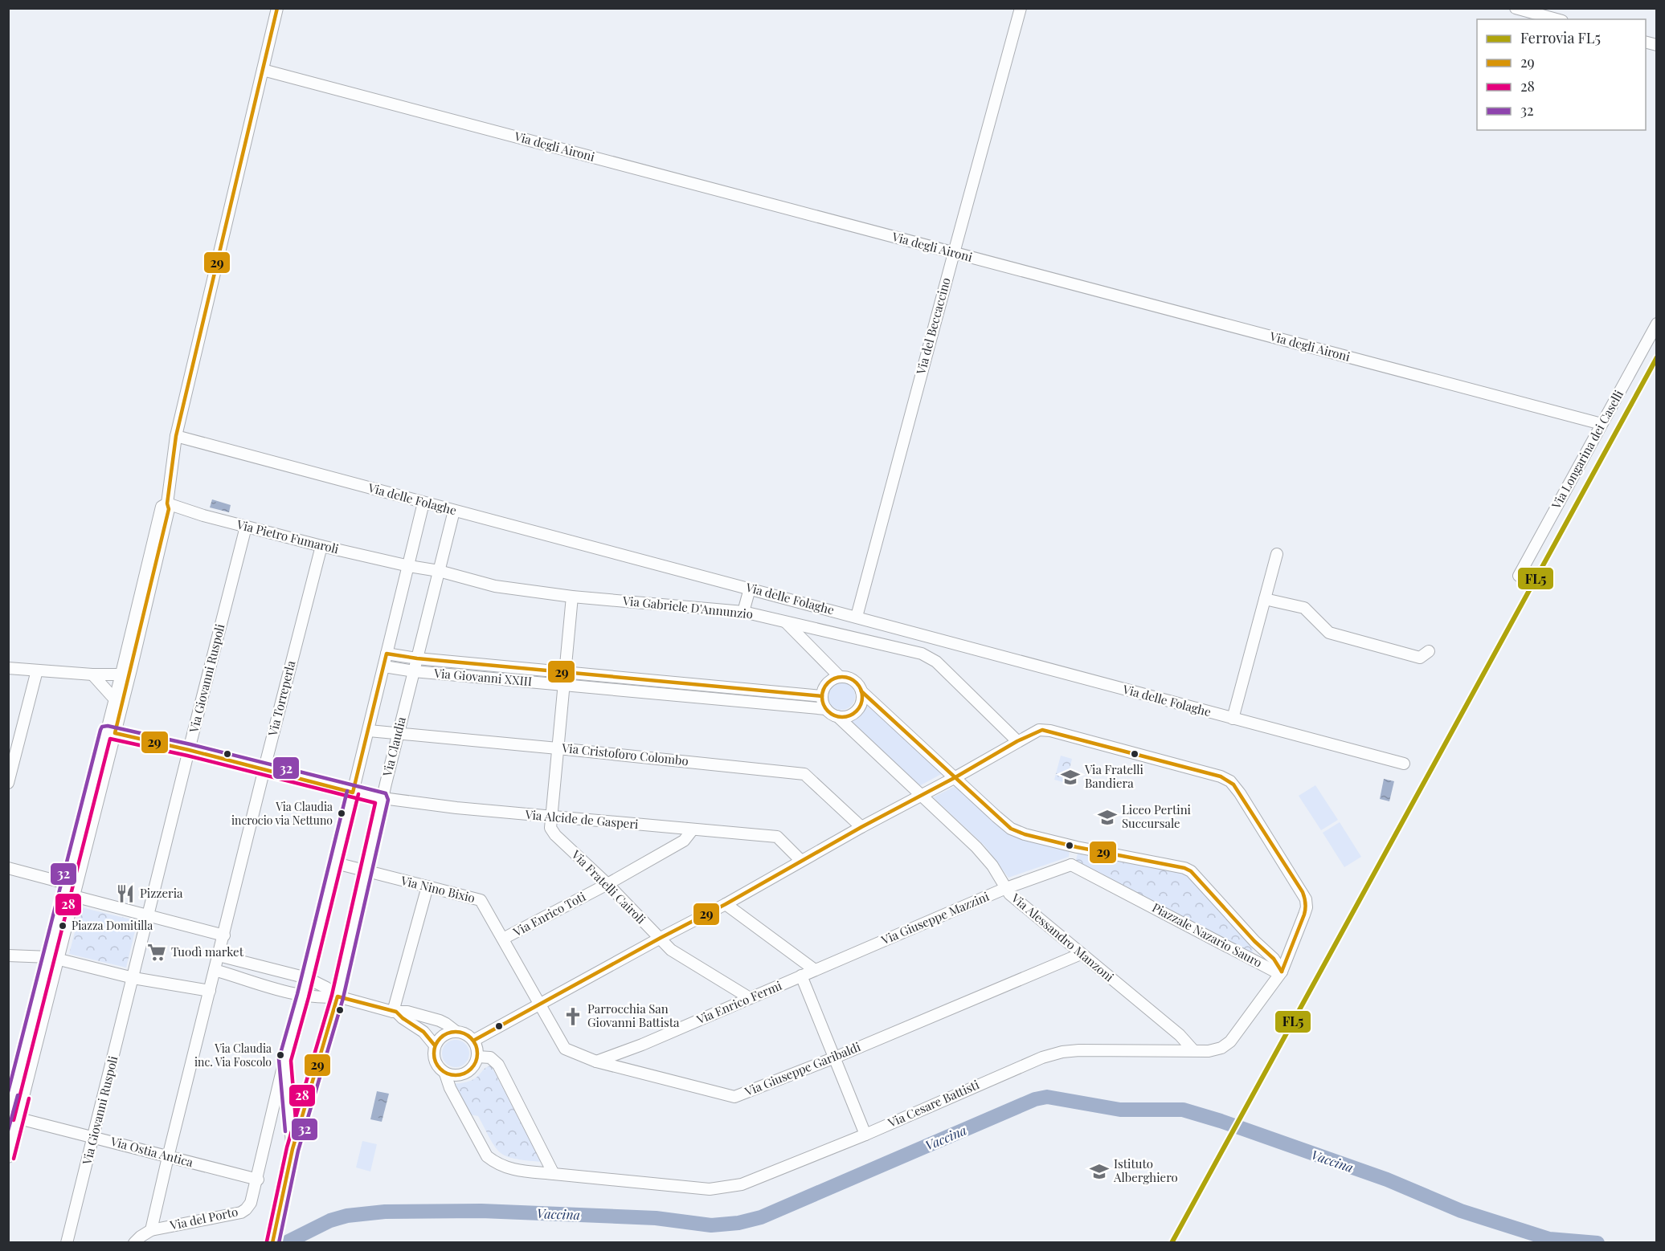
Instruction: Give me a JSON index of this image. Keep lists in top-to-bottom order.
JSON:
{
  "streets": {
    "street": [
      "Via degli Aironi",
      "Via del Beccaccino",
      "Via Longarina dei Caselli",
      "Via delle Folaghe",
      "Via Pietro Fumaroli",
      "Via Gabriele D'Annunzio",
      "Via Giovanni XXIII",
      "Via Giovanni Ruspoli",
      "Via Torreperla",
      "Via Claudia",
      "Via Cristoforo Colombo",
      "Via Alcide de Gasperi",
      "Via Fratelli Cairoli",
      "Via Nino Bixio",
      "Via Enrico Toti",
      "Via Giuseppe Mazzini",
      "Piazzale Nazario Sauro",
      "Via Alessandro Manzoni",
      "Via Enrico Fermi",
      "Via Giuseppe Garibaldi",
      "Via Cesare Battisti",
      "Via Ostia Antica",
      "Via del Porto"
    ]
  },
  "crossings": [
    ["Via degli Aironi", "Via del Beccaccino"],
    ["Via degli Aironi", "Via Longarina dei Caselli"],
    ["Via del Beccaccino", "Via delle Folaghe"],
    ["Via delle Folaghe", "Via Claudia"],
    ["Via Pietro Fumaroli", "Via Gabriele D'Annunzio"],
    ["Via Pietro Fumaroli", "Via Giovanni Ruspoli"],
    ["Via Pietro Fumaroli", "Via Torreperla"],
    ["Via Gabriele D'Annunzio", "Via Claudia"],
    ["Via Giovanni XXIII", "Via Claudia"],
    ["Via Giovanni XXIII", "Piazzale Nazario Sauro"],
    ["Via Giovanni XXIII", "Via Alessandro Manzoni"],
    ["Via Giovanni Ruspoli", "Via Alcide de Gasperi"],
    ["Via Giovanni Ruspoli", "Via Ostia Antica"],
    ["Via Torreperla", "Via Alcide de Gasperi"],
    ["Via Claudia", "Via Cristoforo Colombo"],
    ["Via Claudia", "Via Alcide de Gasperi"],
    ["Via Claudia", "Via Nino Bixio"],
    ["Via Alcide de Gasperi", "Via Fratelli Cairoli"],
    ["Via Alcide de Gasperi", "Via Enrico Toti"],
    ["Via Fratelli Cairoli", "Via Enrico Toti"],
    ["Via Fratelli Cairoli", "Via Enrico Fermi"],
    ["Via Nino Bixio", "Via Enrico Toti"],
    ["Via Nino Bixio", "Via Giuseppe Garibaldi"],
    ["Via Giuseppe Mazzini", "Piazzale Nazario Sauro"],
    ["Via Giuseppe Mazzini", "Via Alessandro Manzoni"],
    ["Via Giuseppe Mazzini", "Via Enrico Fermi"],
    ["Piazzale Nazario Sauro", "Via Alessandro Manzoni"],
    ["Piazzale Nazario Sauro", "Via Cesare Battisti"],
    ["Via Alessandro Manzoni", "Via Giuseppe Garibaldi"],
    ["Via Alessandro Manzoni", "Via Cesare Battisti"],
    ["Via Enrico Fermi", "Via Giuseppe Garibaldi"],
    ["Via Ostia Antica", "Via del Porto"]
  ],
  "water": ["Vaccina"],
  "places": {
    "school or university": ["Via Fratelli Bandiera", "Liceo Pertini Succursale", "Istituto Alberghiero"],
    "other": ["Via Claudia incrocio via Nettuno", "Piazza Domitilla", "Via Claudia inc. Via Foscolo"],
    "restaurant": ["Pizzeria"],
    "supermarket": ["Tuodì market"],
    "church": ["Parrocchia San Giovanni Battista"]
  },
  "lines": [
    "transit line 29",
    "rail line FL5",
    "transit line 32",
    "transit line 28"
  ],
  "legend": [
    "Ferrovia FL5",
    "29",
    "28",
    "32"
  ]
}
